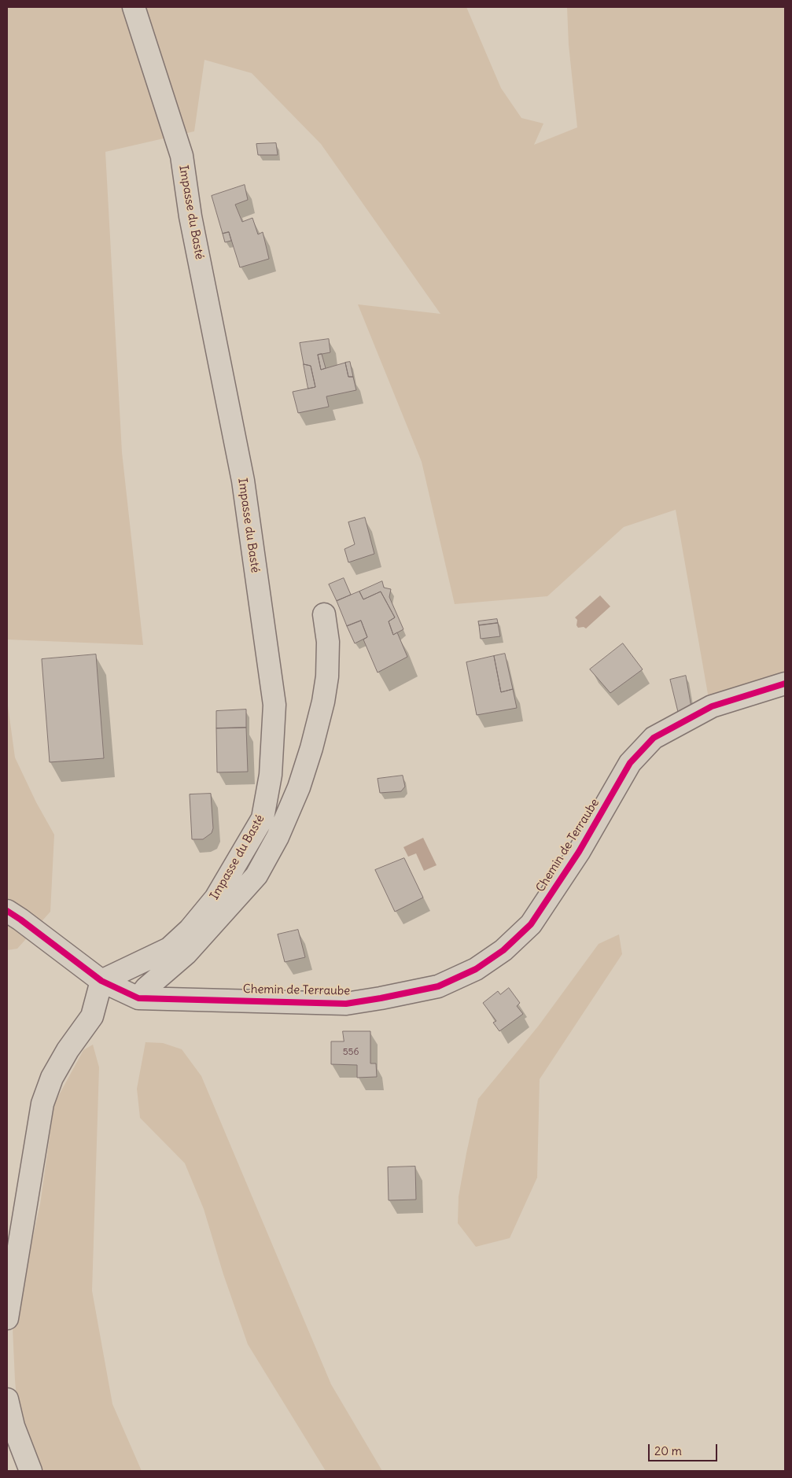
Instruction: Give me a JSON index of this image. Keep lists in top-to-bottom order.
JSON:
{
  "streets": {
    "street": ["Impasse du Basté", "Chemin de Terraube"]
  },
  "crossings": [
    ["Impasse du Basté", "Chemin de Terraube"]
  ],
  "house_numbers": ["556"],
  "scale_bar": "20 m"
}
